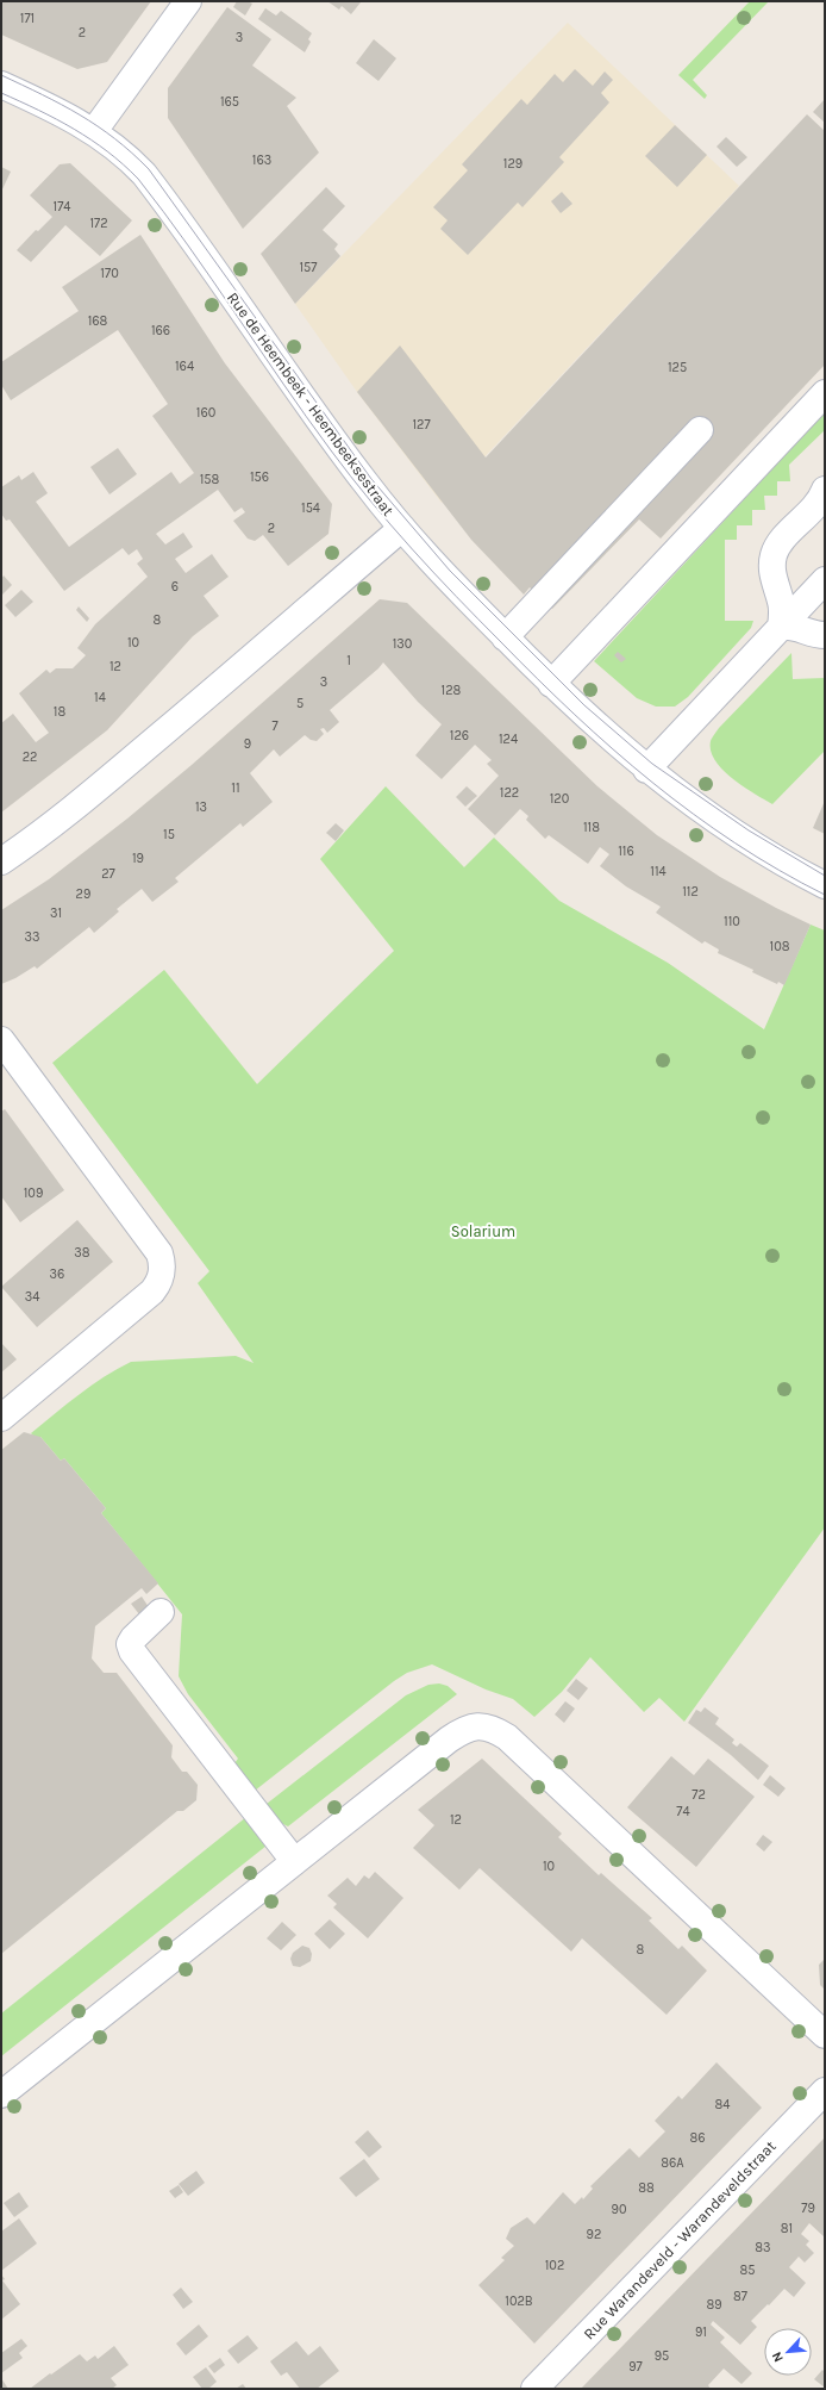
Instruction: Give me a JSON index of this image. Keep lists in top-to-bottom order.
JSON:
{
  "streets": {
    "street": ["Rue de Heembeek - Heembeeksestraat", "Rue Warandeveld - Warandeveldstraat"]
  },
  "parks": ["Solarium"],
  "house_numbers": [
    "171",
    "2",
    "3",
    "165",
    "163",
    "129",
    "174",
    "172",
    "157",
    "170",
    "168",
    "166",
    "164",
    "125",
    "160",
    "127",
    "156",
    "158",
    "154",
    "2",
    "6",
    "8",
    "10",
    "130",
    "1",
    "12",
    "3",
    "128",
    "14",
    "5",
    "18",
    "7",
    "126",
    "124",
    "9",
    "22",
    "11",
    "122",
    "120",
    "13",
    "118",
    "15",
    "116",
    "19",
    "114",
    "27",
    "112",
    "29",
    "31",
    "110",
    "33",
    "108",
    "109",
    "38",
    "36",
    "34",
    "72",
    "74",
    "12",
    "10",
    "8",
    "84",
    "86",
    "86A",
    "88",
    "79",
    "90",
    "81",
    "92",
    "83",
    "102",
    "85",
    "87",
    "102B",
    "89",
    "91",
    "95",
    "97"
  ],
  "north": "bottom left"
}
